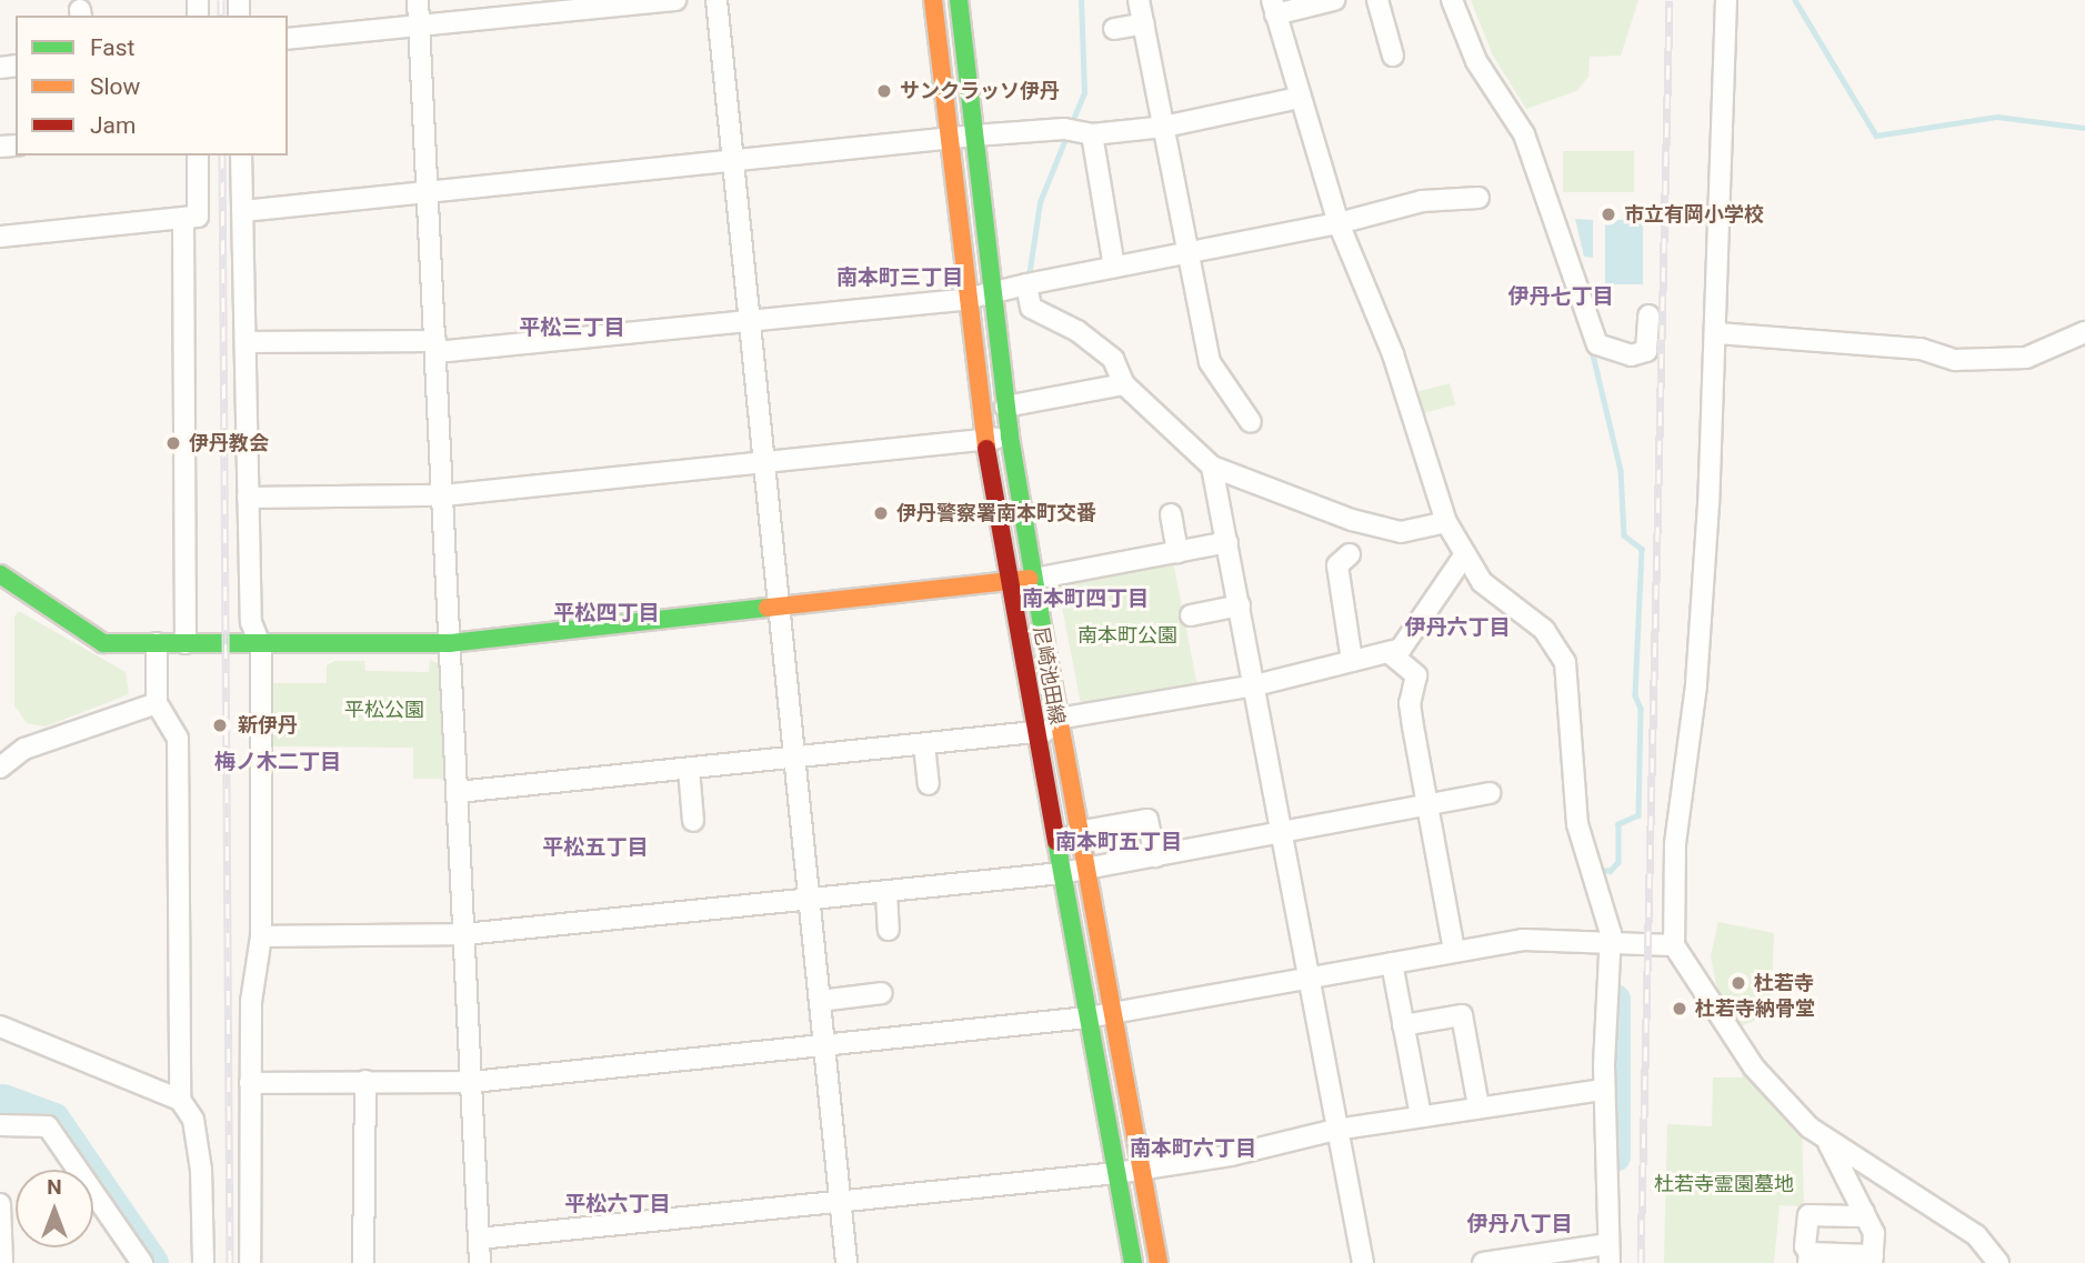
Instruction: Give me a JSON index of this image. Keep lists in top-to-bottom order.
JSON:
{
  "streets": {
    "main road": ["尼崎池田線"]
  },
  "districts": [
    "南本町三丁目",
    "伊丹七丁目",
    "平松三丁目",
    "南本町四丁目",
    "平松四丁目",
    "伊丹六丁目",
    "梅ノ木二丁目",
    "南本町五丁目",
    "平松五丁目",
    "南本町六丁目",
    "平松六丁目",
    "伊丹八丁目"
  ],
  "parks": ["南本町公園", "平松公園", "杜若寺霊園墓地"],
  "places": [
    "サンクラッソ伊丹",
    "市立有岡小学校",
    "伊丹教会",
    "伊丹警察署南本町交番",
    "新伊丹",
    "杜若寺",
    "杜若寺納骨堂"
  ],
  "legend": ["Fast", "Slow", "Jam"],
  "north": "top"
}
